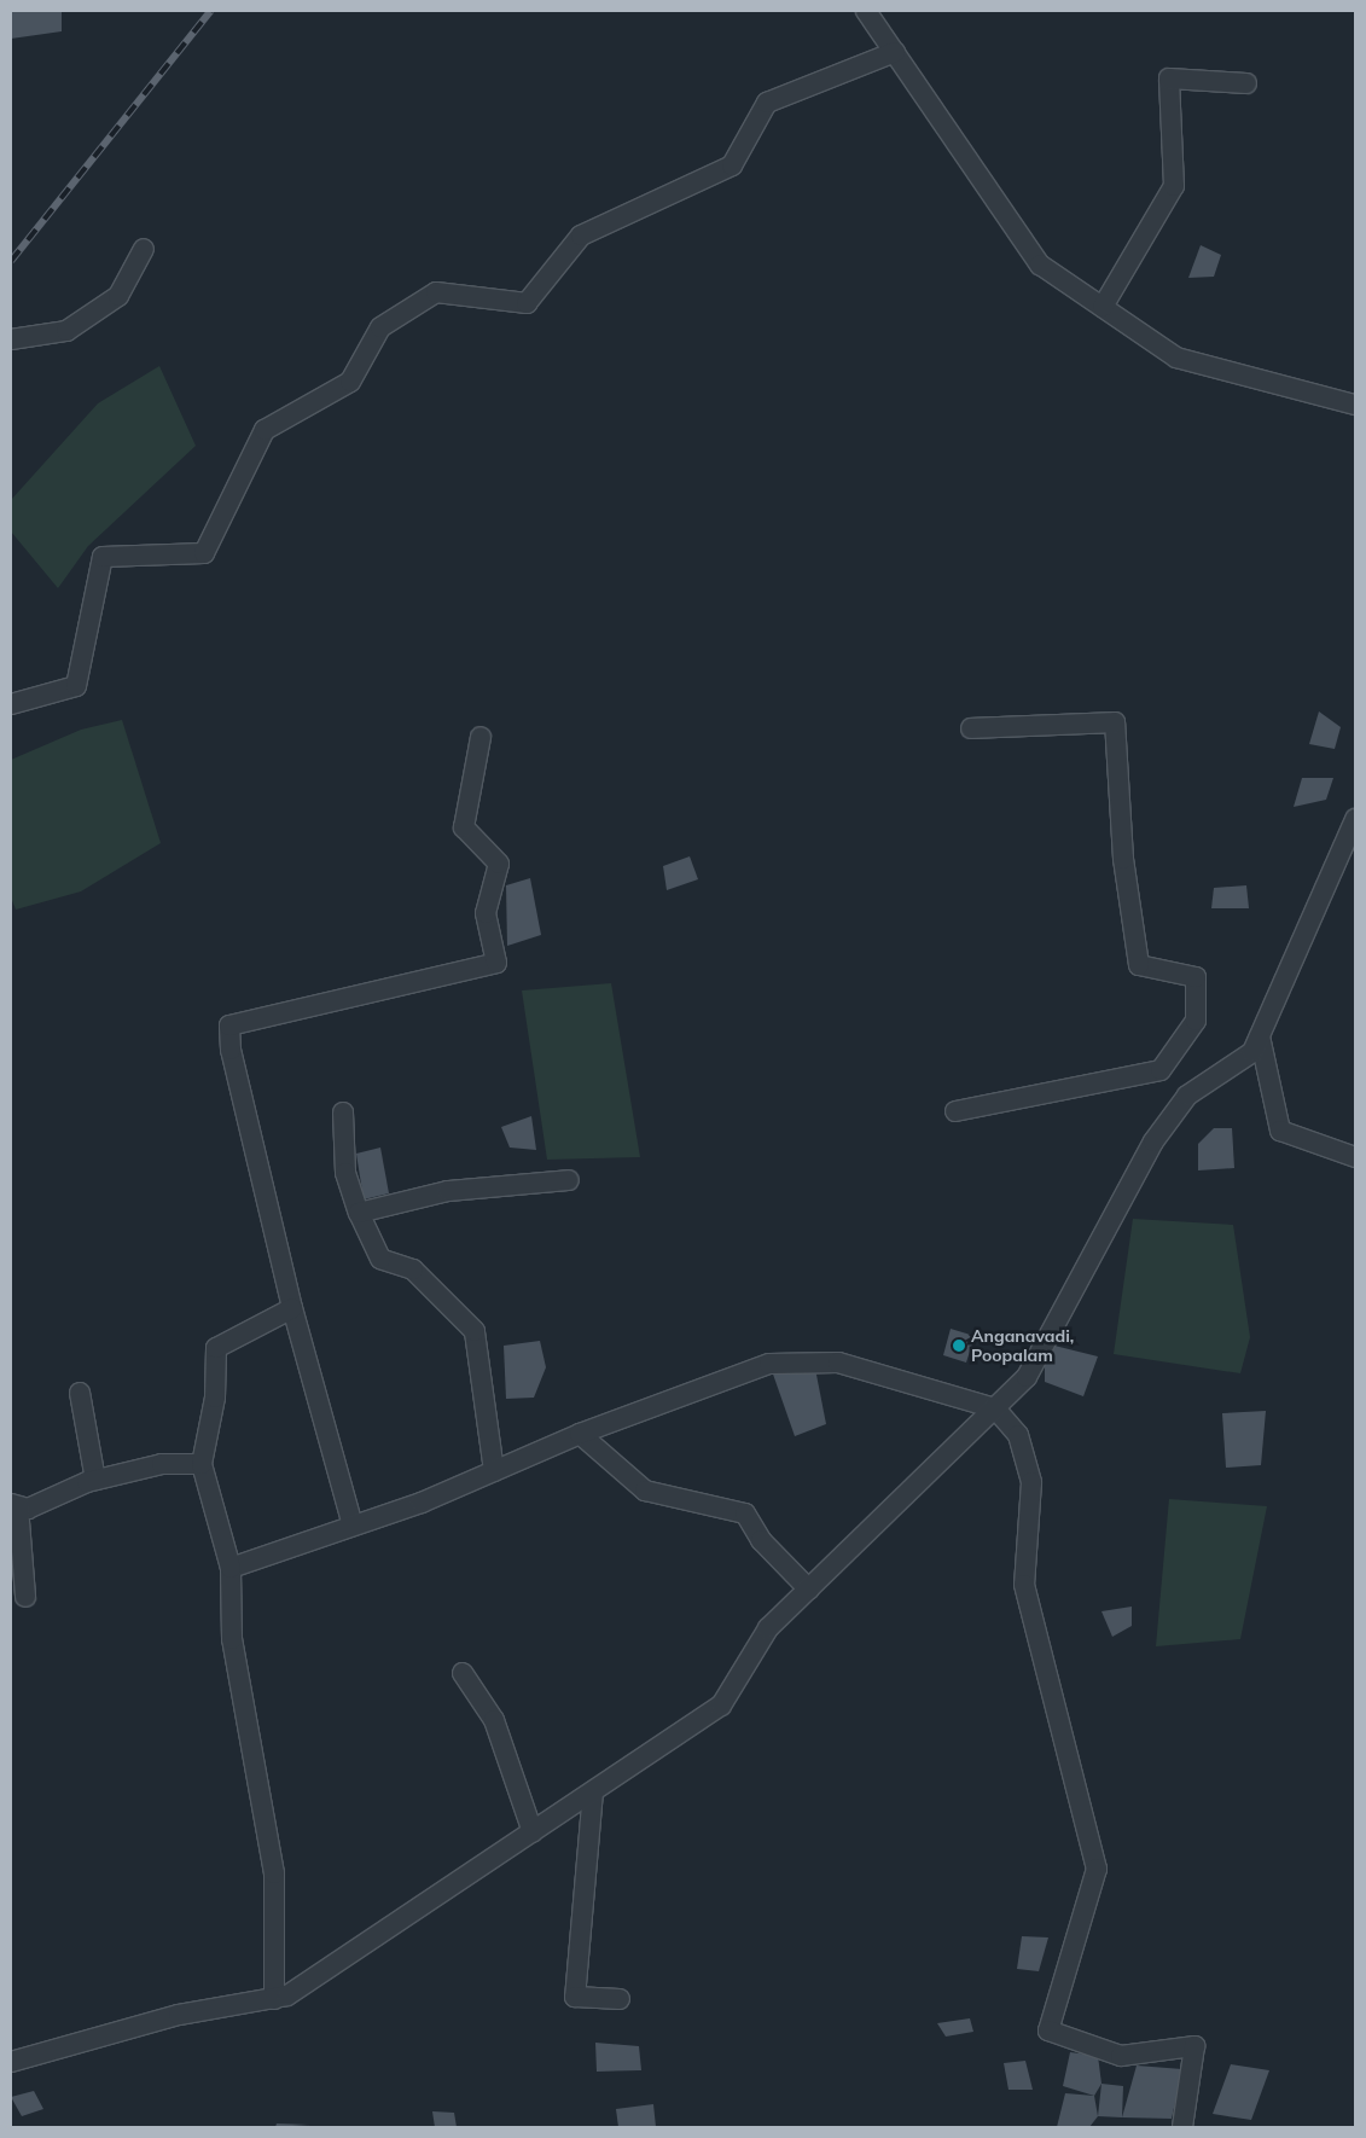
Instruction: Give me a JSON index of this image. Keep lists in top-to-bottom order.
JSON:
{
  "places": ["Anganavadi, Poopalam"]
}
